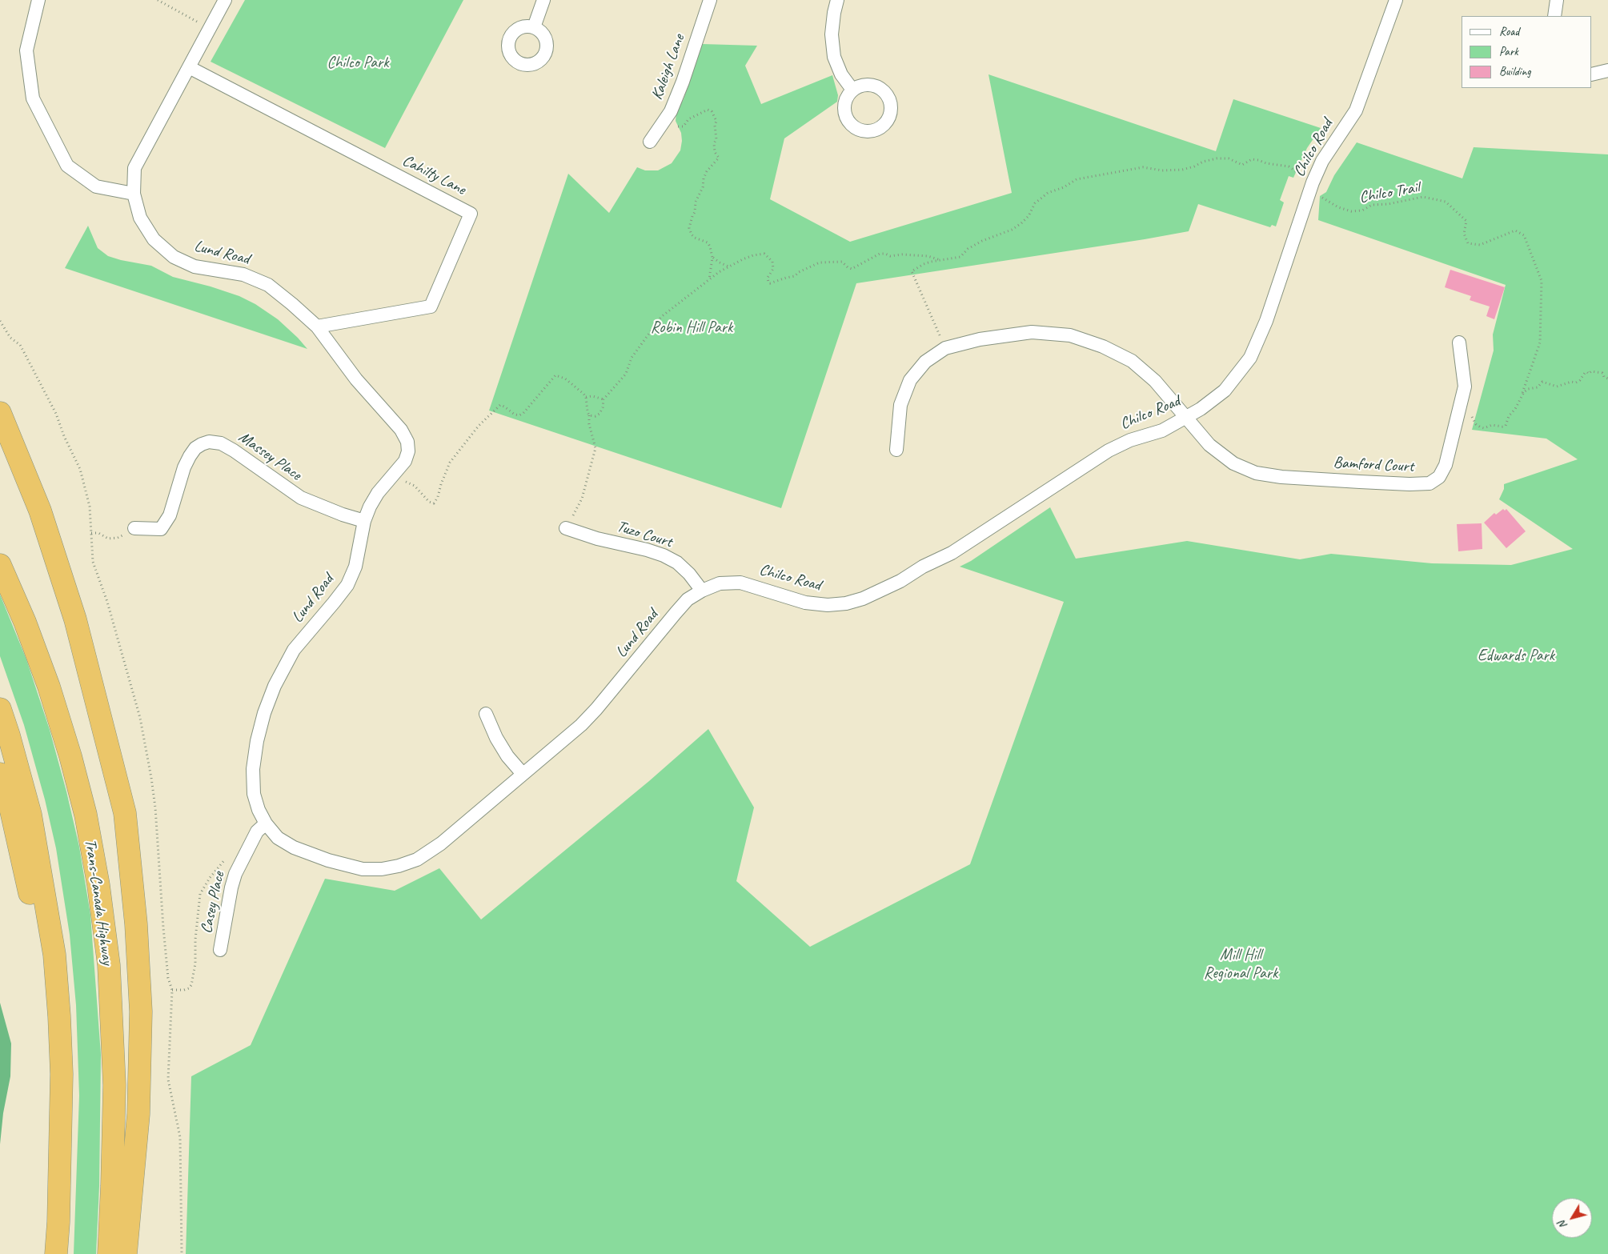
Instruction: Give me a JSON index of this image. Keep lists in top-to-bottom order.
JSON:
{
  "streets": {
    "highway": ["Trans-Canada Highway"],
    "street": [
      "Kaleigh Lane",
      "Chilco Road",
      "Cahilty Lane",
      "Lund Road",
      "Massey Place",
      "Bamford Court",
      "Tuzo Court",
      "Casey Place"
    ],
    "path": ["Chilco Trail"]
  },
  "crossings": [
    ["Chilco Road", "Lund Road"],
    ["Chilco Road", "Bamford Court"],
    ["Chilco Road", "Tuzo Court"],
    ["Cahilty Lane", "Lund Road"],
    ["Lund Road", "Massey Place"],
    ["Lund Road", "Tuzo Court"],
    ["Lund Road", "Casey Place"]
  ],
  "parks": [
    "Chilco Park",
    "Robin Hill Park",
    "Edwards Park",
    "Mill Hill Regional Park"
  ],
  "legend": ["Road", "Park", "Building"],
  "north": "bottom left"
}
